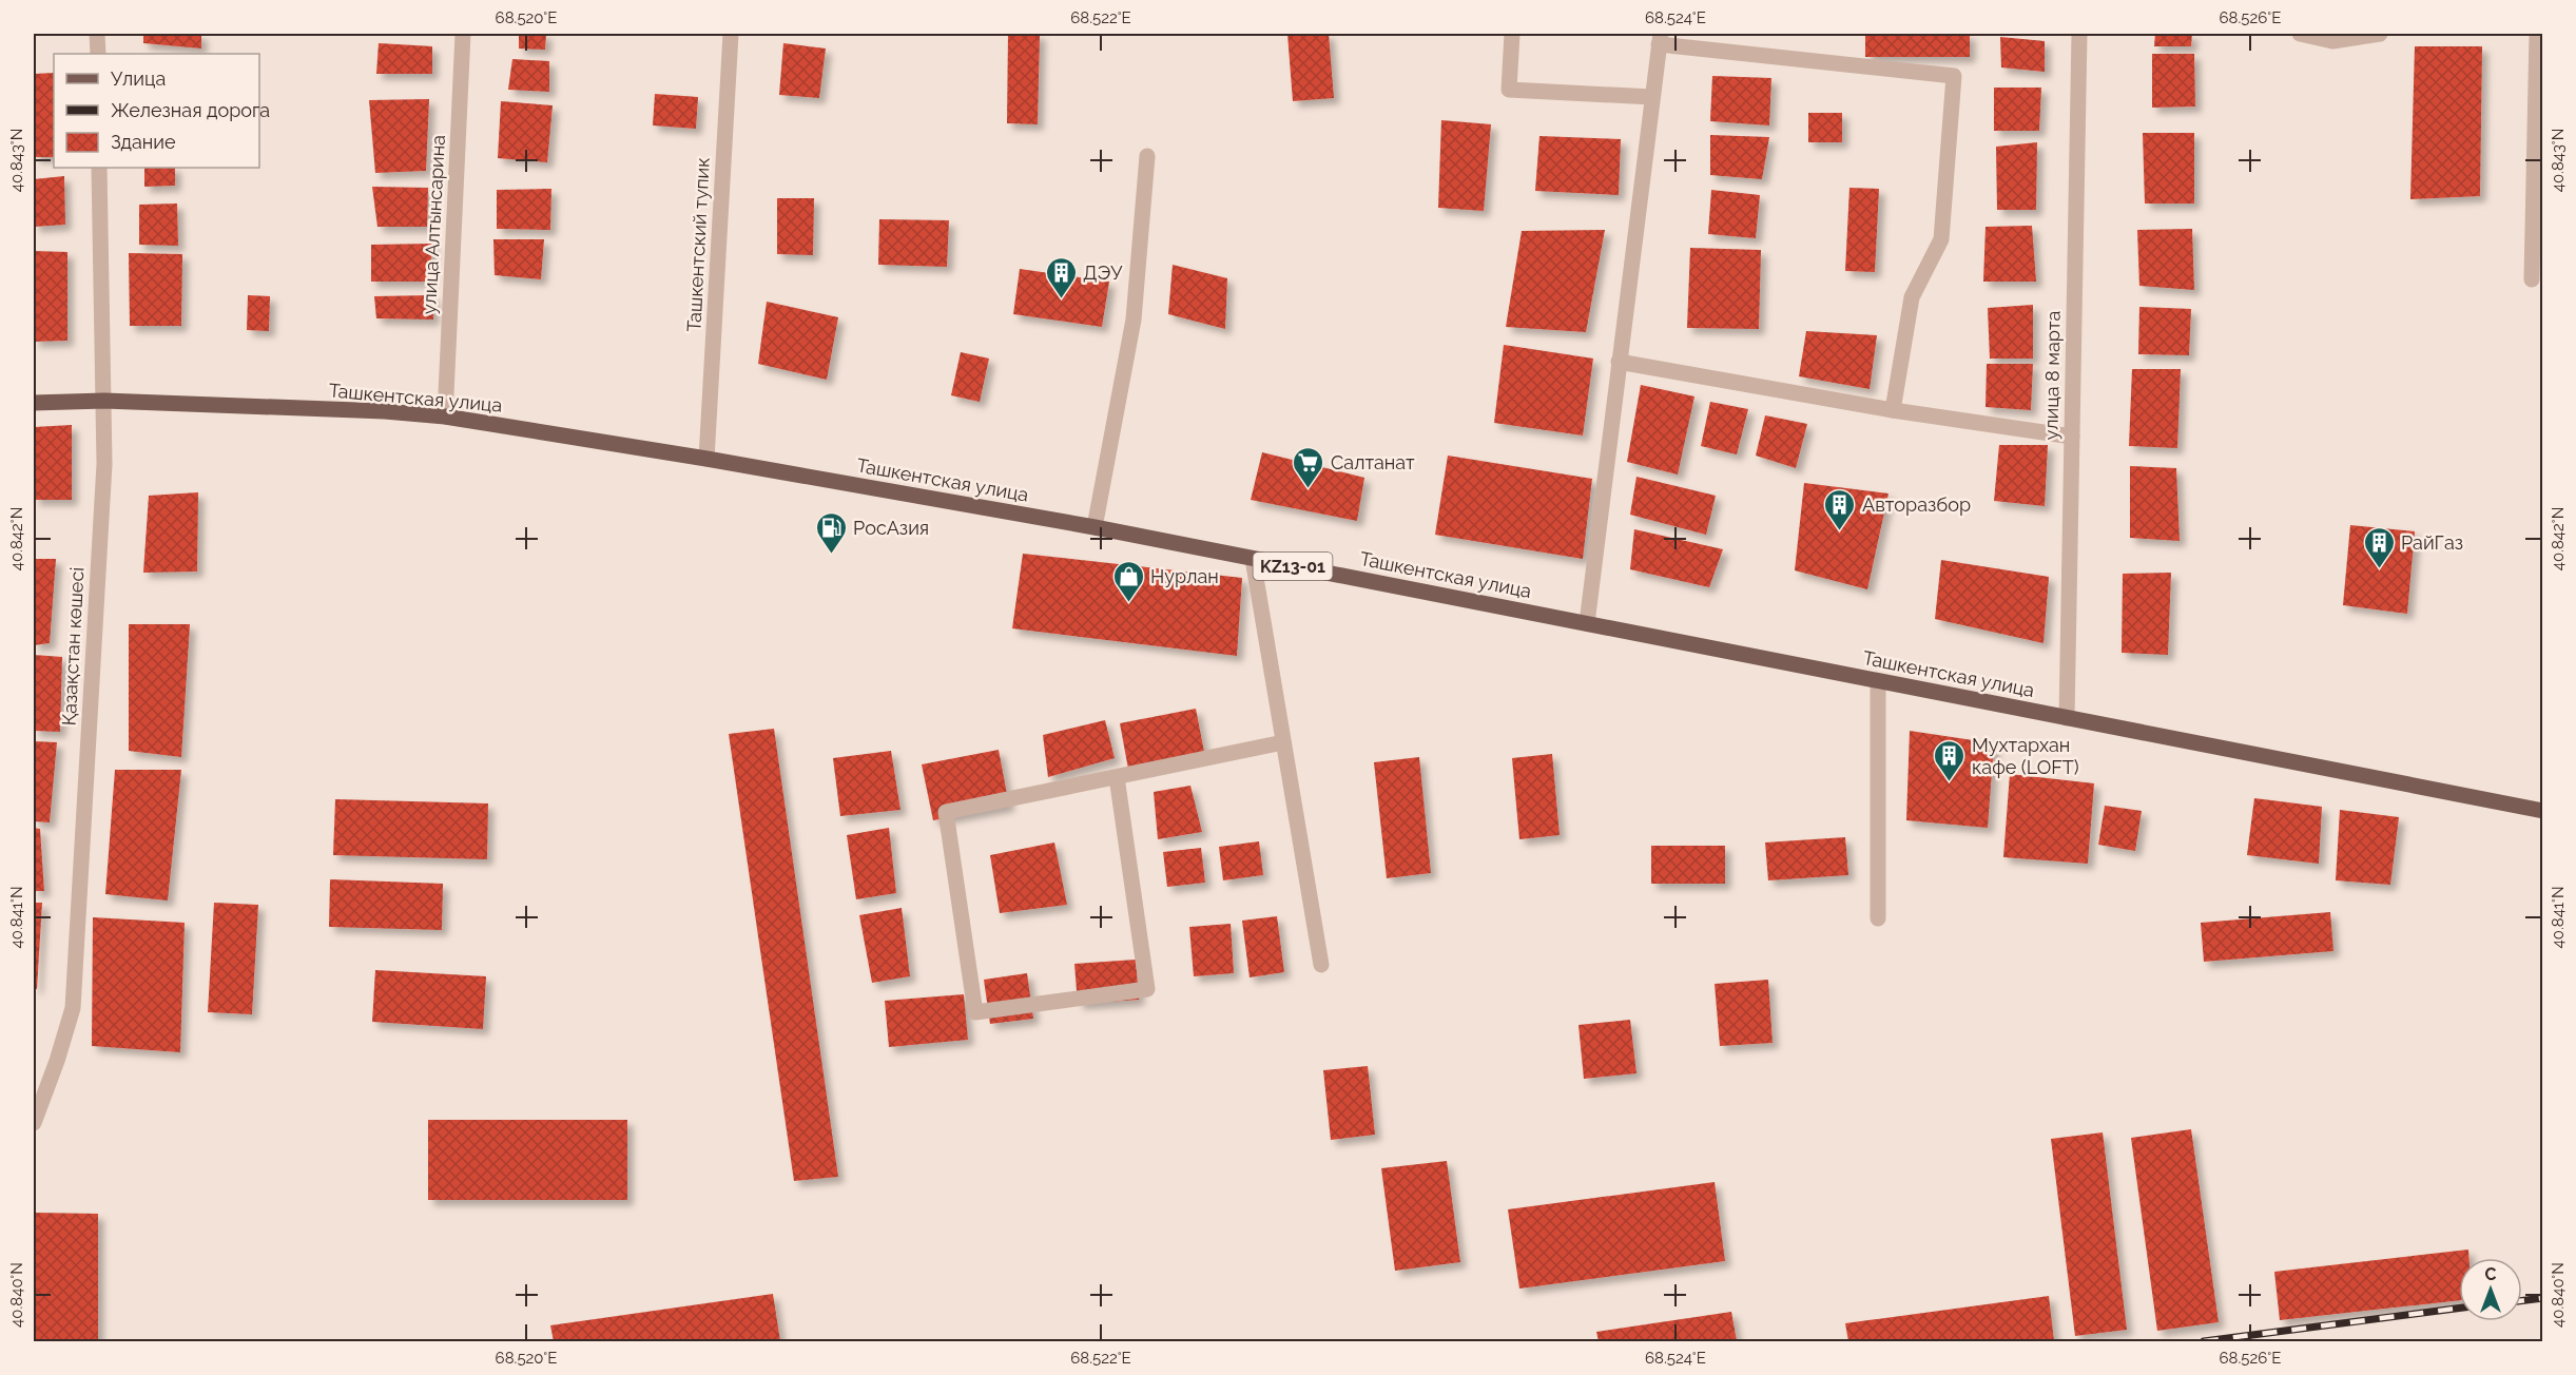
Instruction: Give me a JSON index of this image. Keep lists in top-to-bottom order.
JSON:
{
  "streets": {
    "main road": ["Ташкентская улица", "KZ13-01"],
    "street": [
      "улица Алтынсарина",
      "Ташкентский тупик",
      "улица 8 марта",
      "Қазақстан көшесі"
    ]
  },
  "crossings": [
    ["улица Алтынсарина", "Ташкентская улица"],
    ["Ташкентский тупик", "Ташкентская улица"],
    ["улица 8 марта", "Ташкентская улица"],
    ["Ташкентская улица", "Қазақстан көшесі"]
  ],
  "places": {
    "building": [
      "ДЭУ",
      "Авторазбор",
      "РайГаз",
      "Мухтархан кафе (LOFT)"
    ],
    "supermarket": ["Салтанат"],
    "fuel station": ["РосАзия"],
    "shop": ["Нурлан"]
  },
  "legend": ["Улица", "Железная дорога", "Здание"],
  "north": "top",
  "coordinates": [
    "68.520°E",
    "68.522°E",
    "68.524°E",
    "68.526°E",
    "40.843°N",
    "40.842°N",
    "40.841°N",
    "40.840°N"
  ]
}
